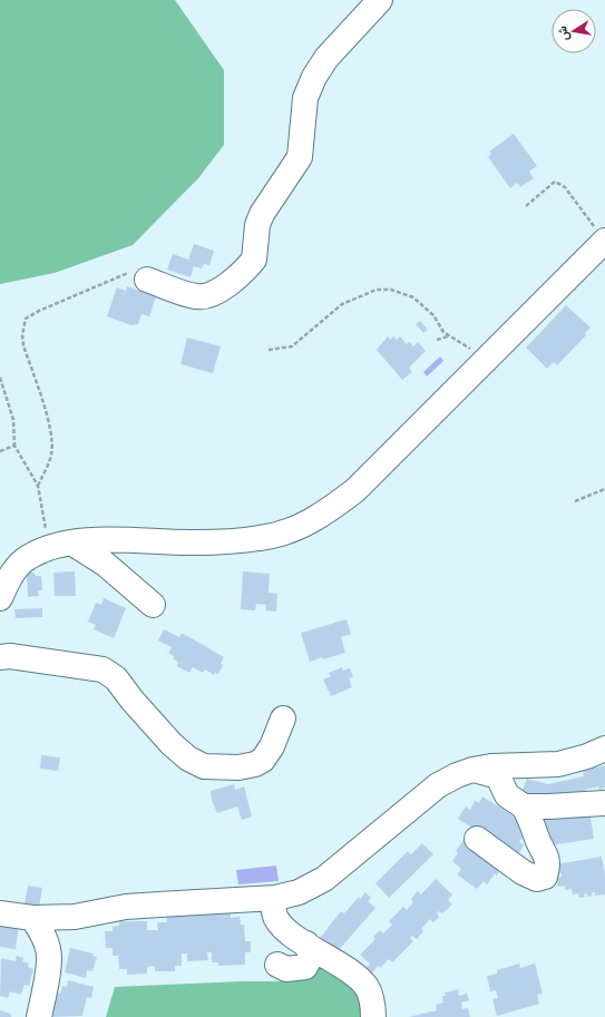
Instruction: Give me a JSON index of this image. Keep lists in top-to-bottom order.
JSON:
{
  "north": "left"
}
